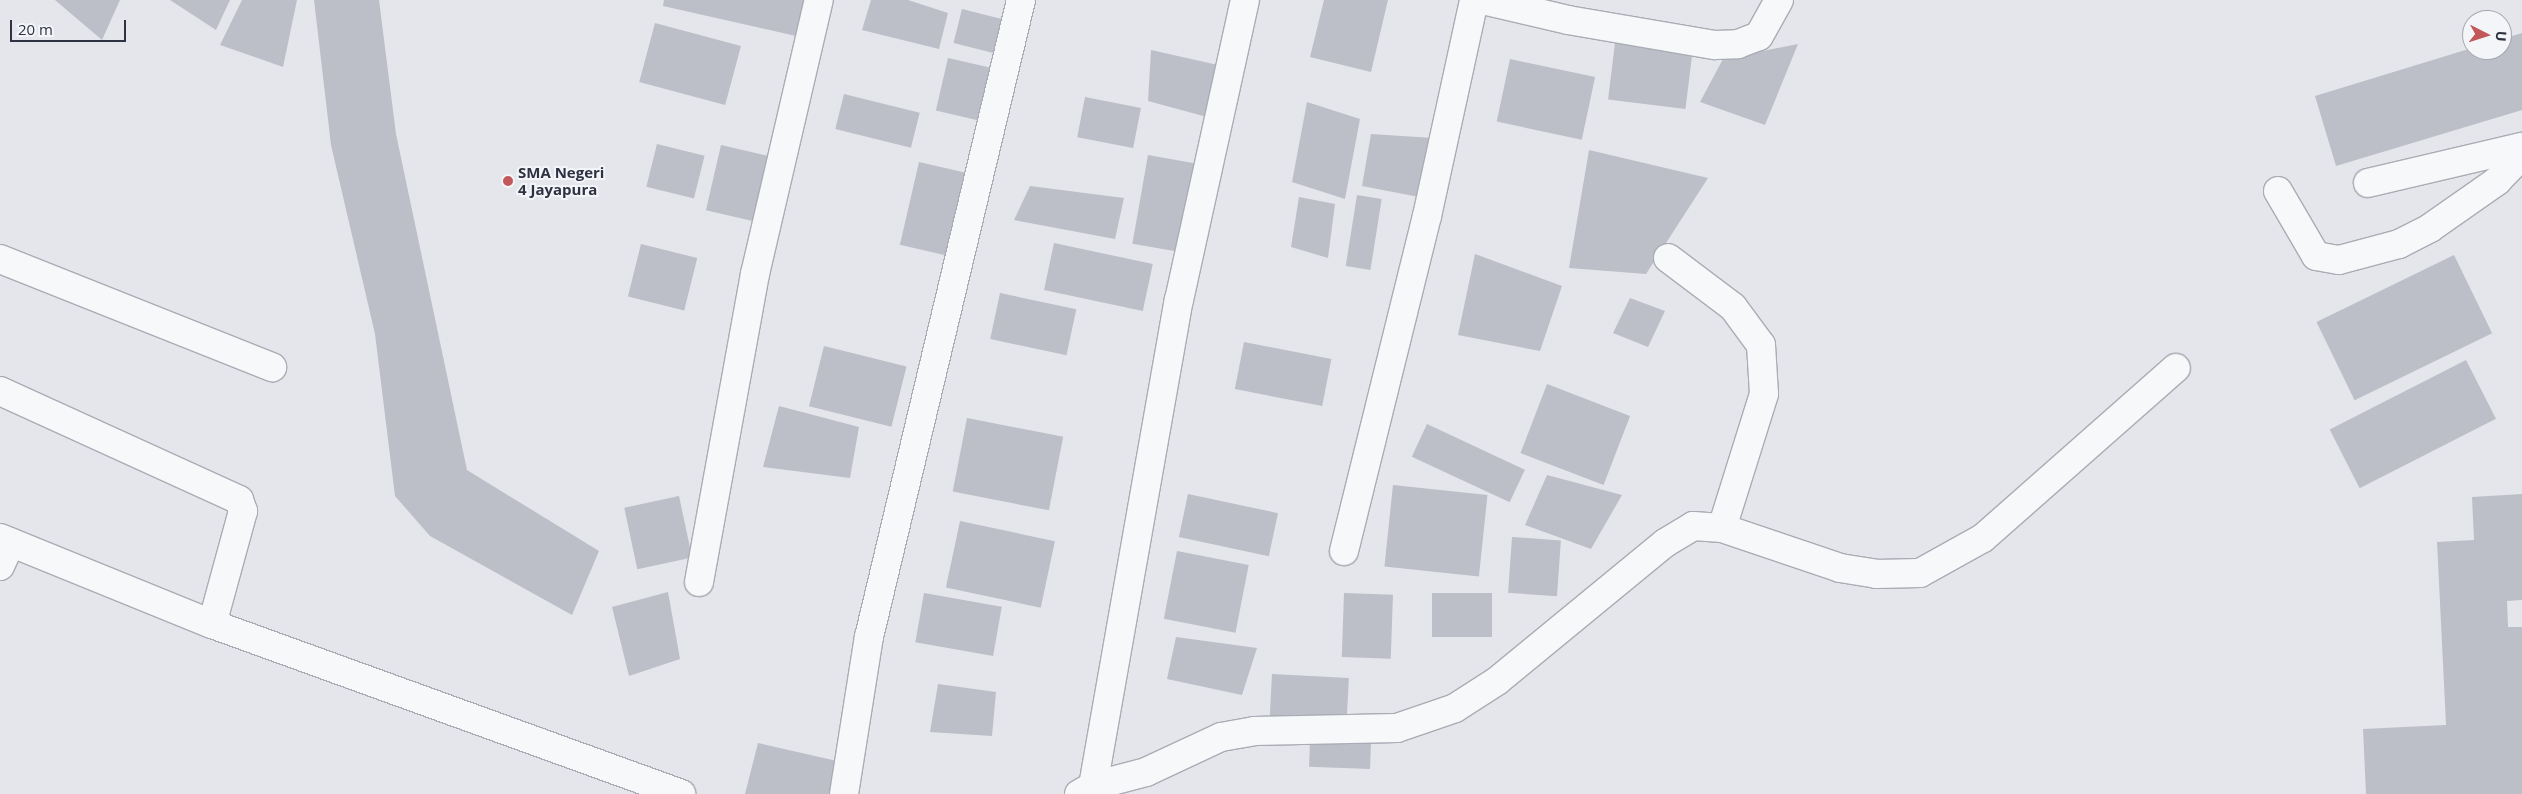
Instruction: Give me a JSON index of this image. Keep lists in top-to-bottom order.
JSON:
{
  "places": ["SMA Negeri 4 Jayapura"],
  "scale_bar": "20 m",
  "north": "right"
}
